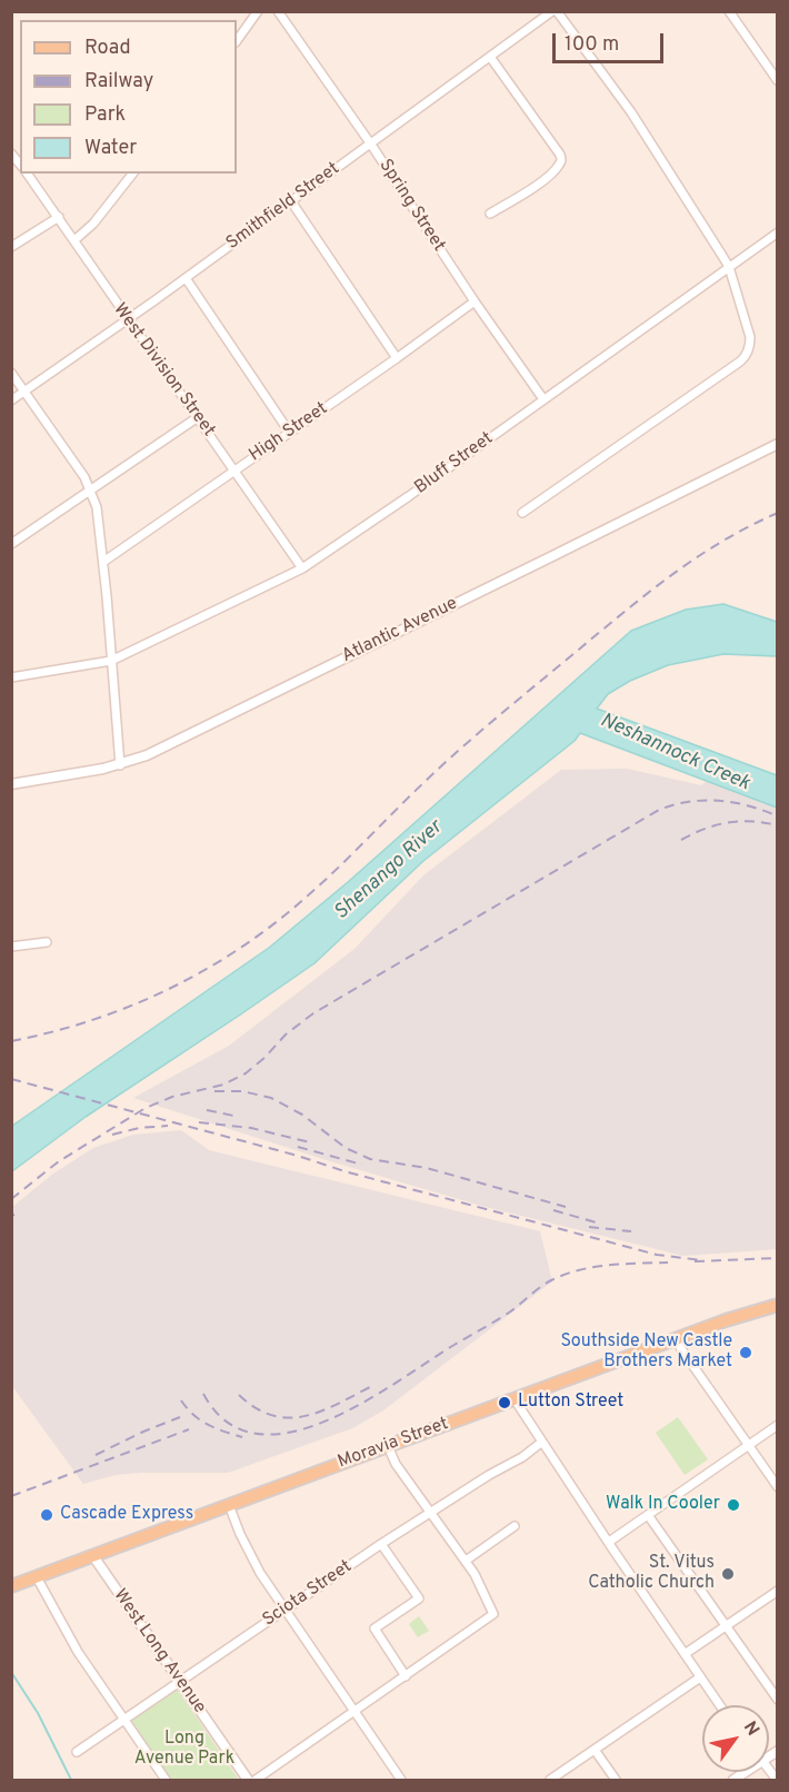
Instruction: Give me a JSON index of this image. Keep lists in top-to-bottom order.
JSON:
{
  "streets": {
    "main road": ["Moravia Street"],
    "street": [
      "Spring Street",
      "Smithfield Street",
      "West Division Street",
      "High Street",
      "Bluff Street",
      "Atlantic Avenue",
      "Sciota Street",
      "West Long Avenue"
    ]
  },
  "crossings": [
    ["Spring Street", "Smithfield Street"],
    ["Spring Street", "High Street"],
    ["Spring Street", "Bluff Street"],
    ["Smithfield Street", "West Division Street"],
    ["West Division Street", "High Street"],
    ["West Division Street", "Bluff Street"],
    ["Moravia Street", "West Long Avenue"],
    ["Sciota Street", "West Long Avenue"]
  ],
  "water": ["Neshannock Creek", "Shenango River"],
  "parks": ["Long Avenue Park"],
  "places": [
    "Southside New Castle Brothers Market",
    "Lutton Street",
    "Walk In Cooler",
    "Cascade Express",
    "St. Vitus Catholic Church"
  ],
  "legend": [
    "Road",
    "Railway",
    "Park",
    "Water"
  ],
  "scale_bar": "100 m",
  "north": "top right"
}
